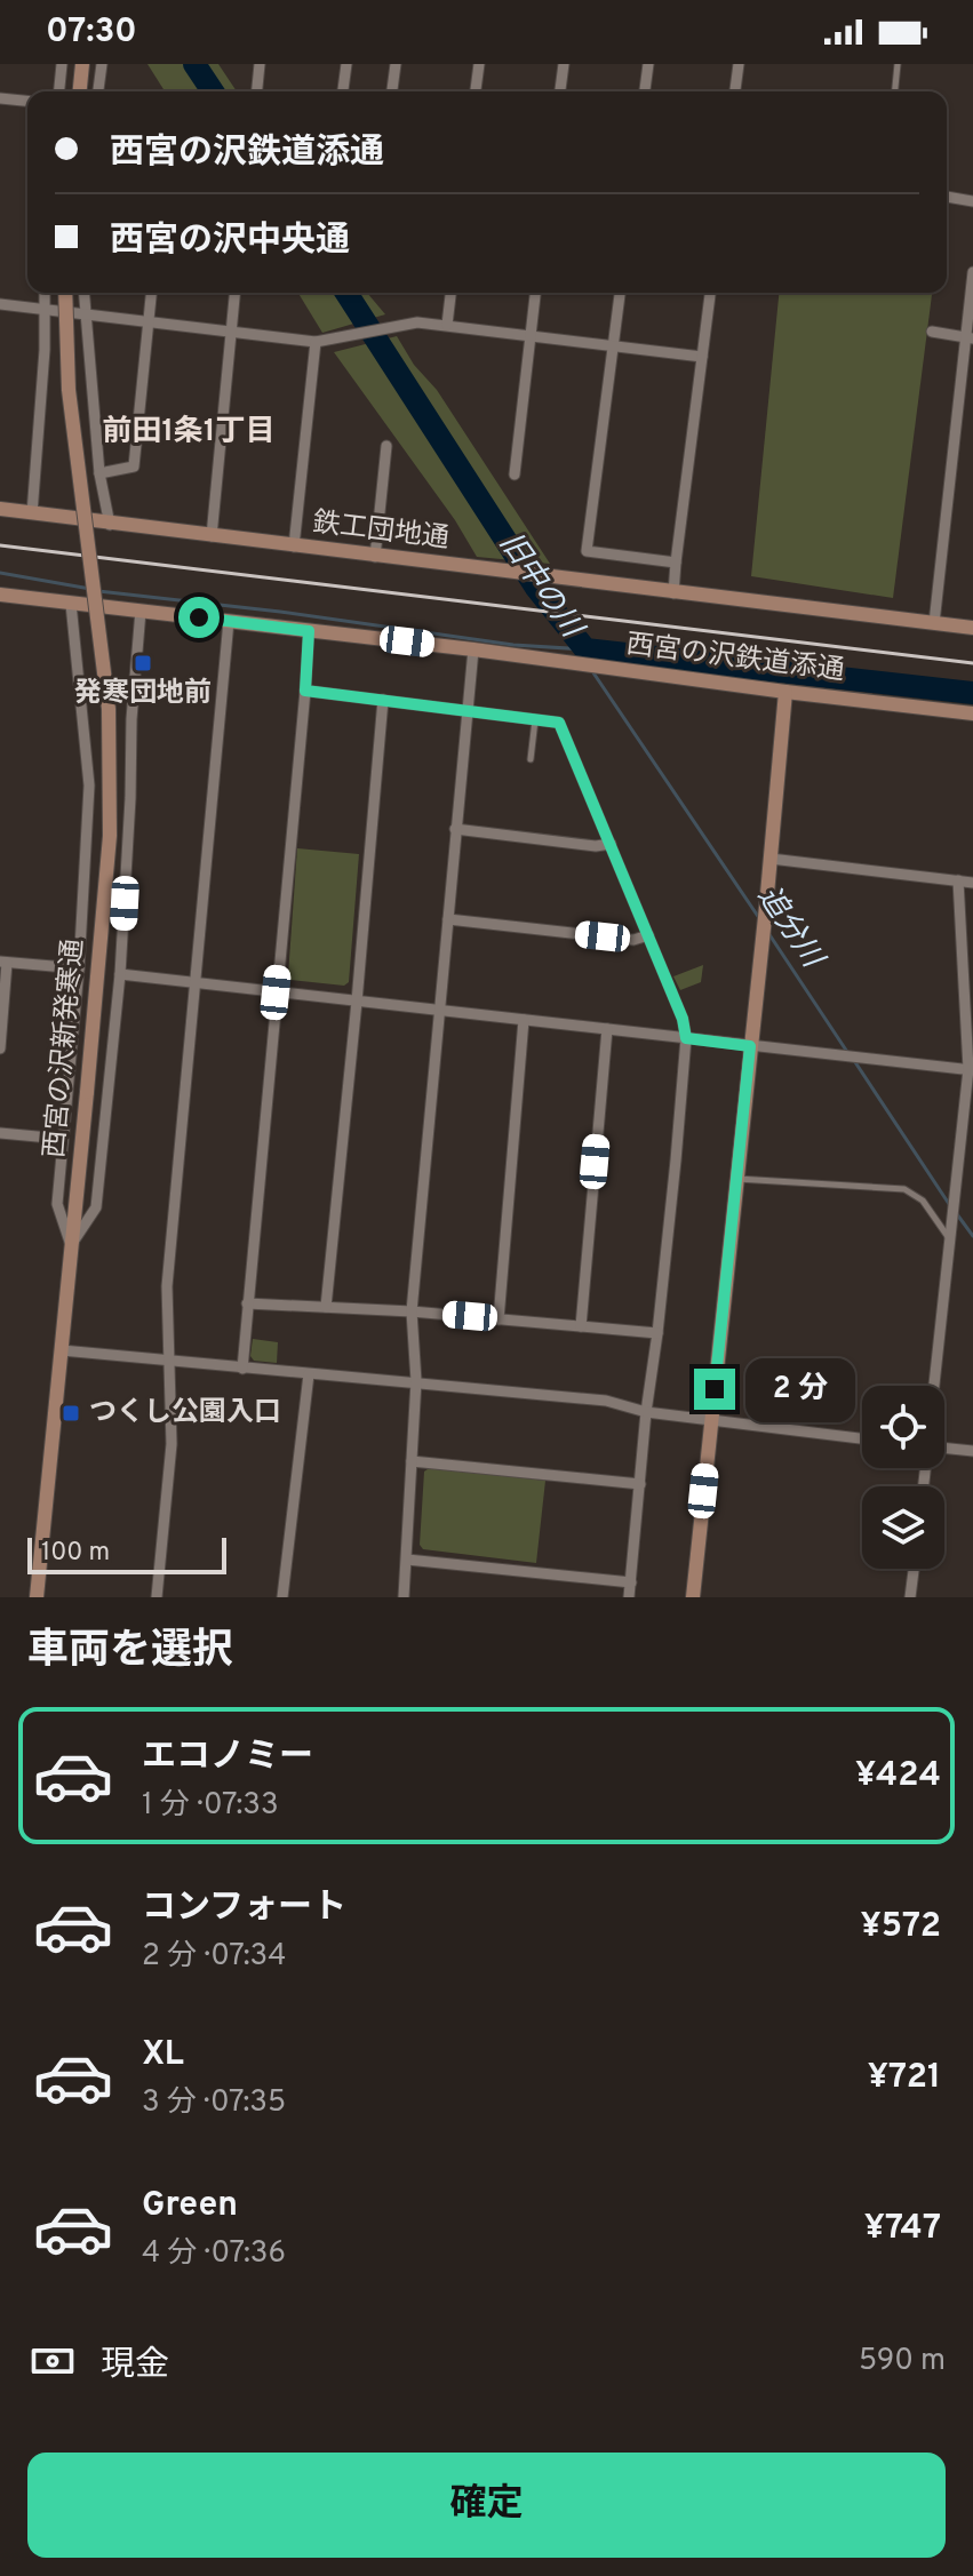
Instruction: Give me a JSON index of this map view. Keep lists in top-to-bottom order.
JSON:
{
  "streets": {
    "street": ["鉄工団地通", "西宮の沢鉄道添通", "西宮の沢新発寒通"]
  },
  "districts": ["前田1条1丁目"],
  "water": ["旧中の川", "追分川"],
  "places": {
    "transit": ["発寒団地前", "つくし公園入口"]
  },
  "scale_bar": "100 m",
  "page": {
    "status": "07:30",
    "banner": ["西宮の沢鉄道添通", "西宮の沢中央通"],
    "bubble": "2 分",
    "scale": "100 m",
    "heading": "車両を選択",
    "list": [
      {
        "name": "エコノミー",
        "note": "1 分 · 07:33",
        "value": "¥424"
      },
      {
        "name": "コンフォート",
        "note": "2 分 · 07:34",
        "value": "¥572"
      },
      {
        "name": "XL",
        "note": "3 分 · 07:35",
        "value": "¥721"
      },
      {
        "name": "Green",
        "note": "4 分 · 07:36",
        "value": "¥747"
      }
    ],
    "pay": ["現金", "590 m"],
    "buttons": "確定"
  }
}
